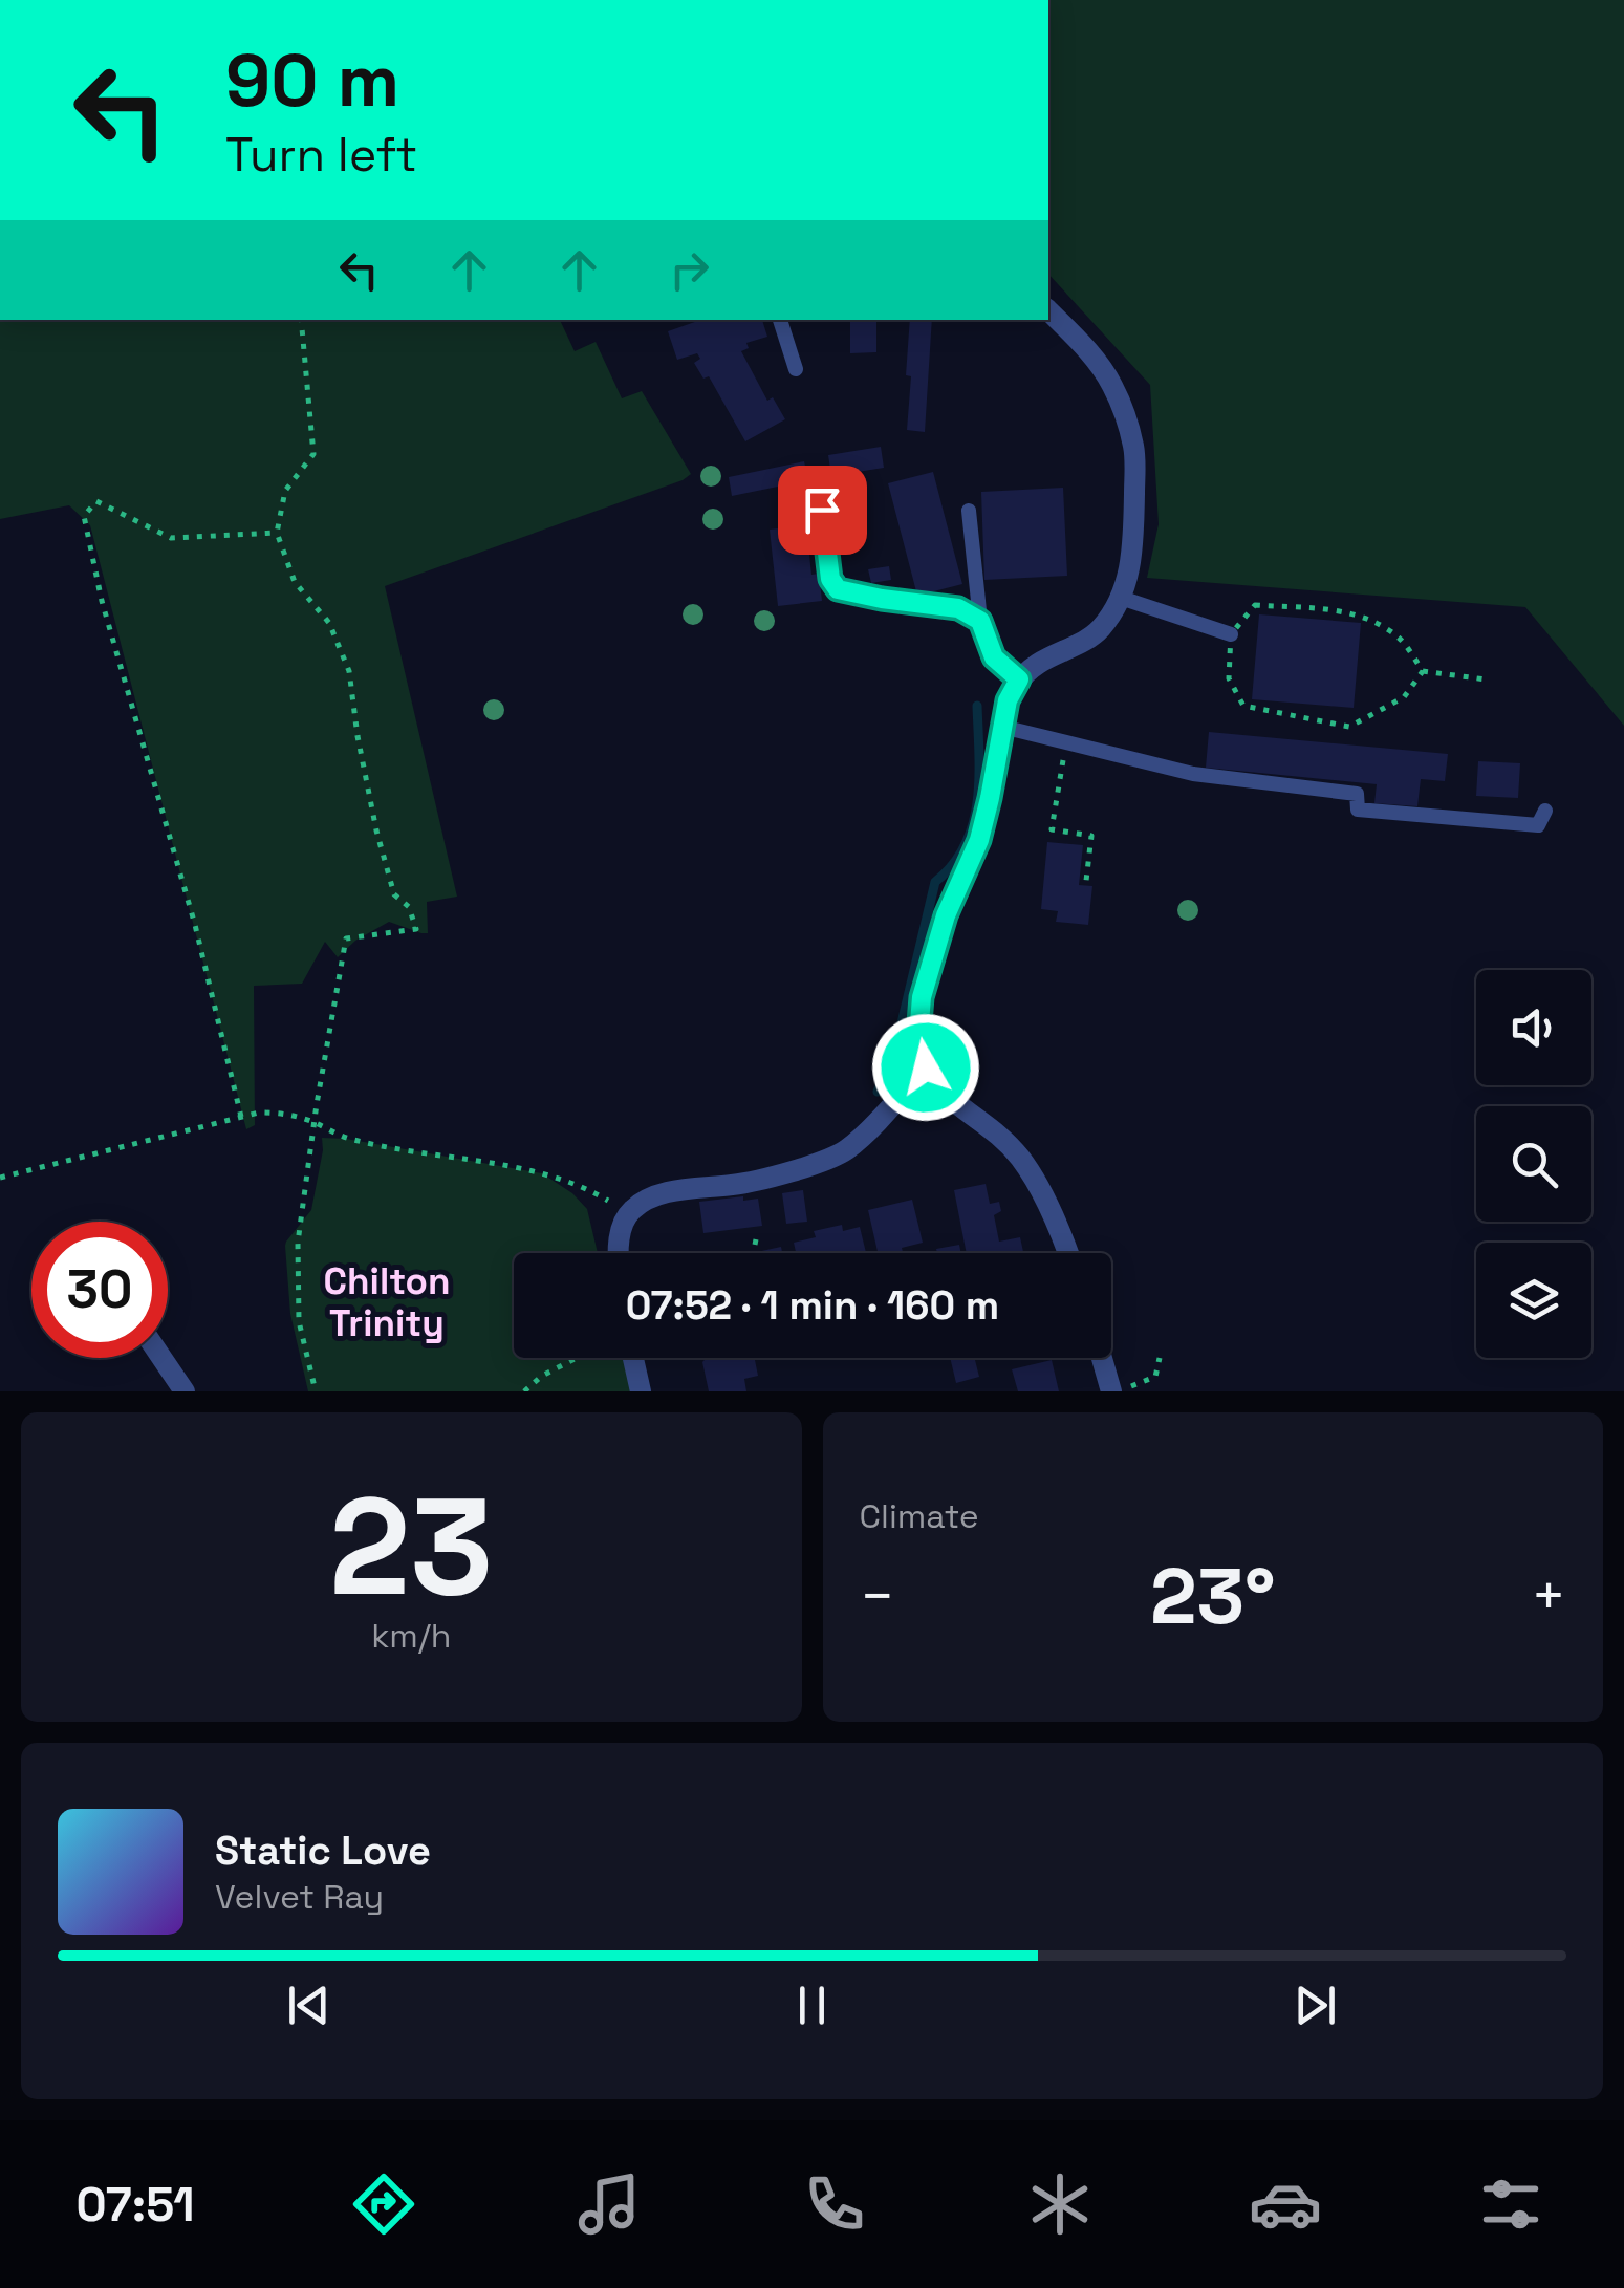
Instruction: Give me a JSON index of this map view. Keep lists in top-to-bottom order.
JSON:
{
  "districts": ["Chilton Trinity"],
  "page": {
    "turn": ["90 m", "Turn left"],
    "limit": "30",
    "trip": "07:52 · 1 min · 160 m",
    "tile": [
      ["23", "km/h"],
      "Climate"
    ],
    "heat": ["−", "23°", "+"],
    "song": ["Static Love", "Velvet Ray"],
    "tabs": "07:51"
  }
}
